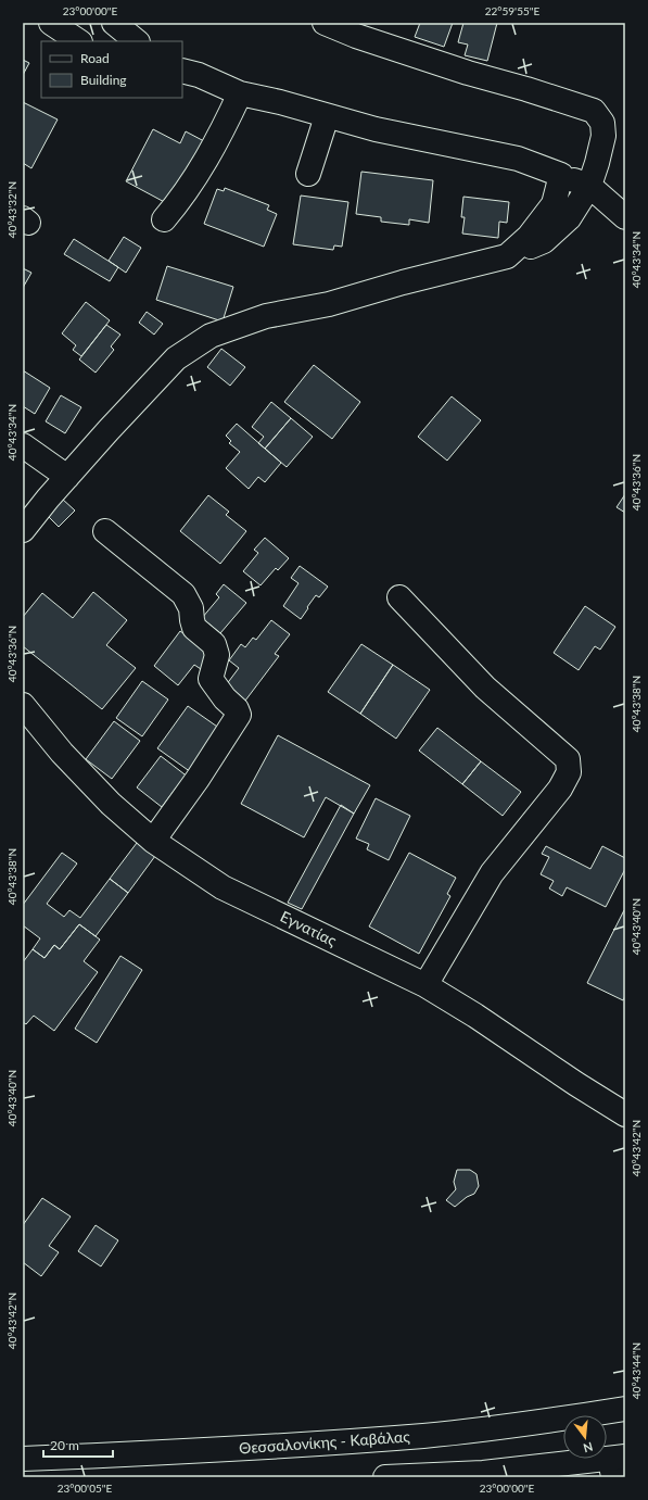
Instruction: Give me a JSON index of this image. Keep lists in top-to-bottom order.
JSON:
{
  "streets": {
    "street": ["Εγνατίας", "Θεσσαλονίκης - Καβάλας"]
  },
  "legend": ["Road", "Building"],
  "scale_bar": "20 m",
  "north": "bottom",
  "coordinates": [
    "23°00'00\"E",
    "22°59'55\"E",
    "40°43'32\"N",
    "40°43'34\"N",
    "40°43'36\"N",
    "40°43'38\"N",
    "40°43'40\"N",
    "40°43'42\"N",
    "40°43'44\"N",
    "23°00'05\"E"
  ]
}
